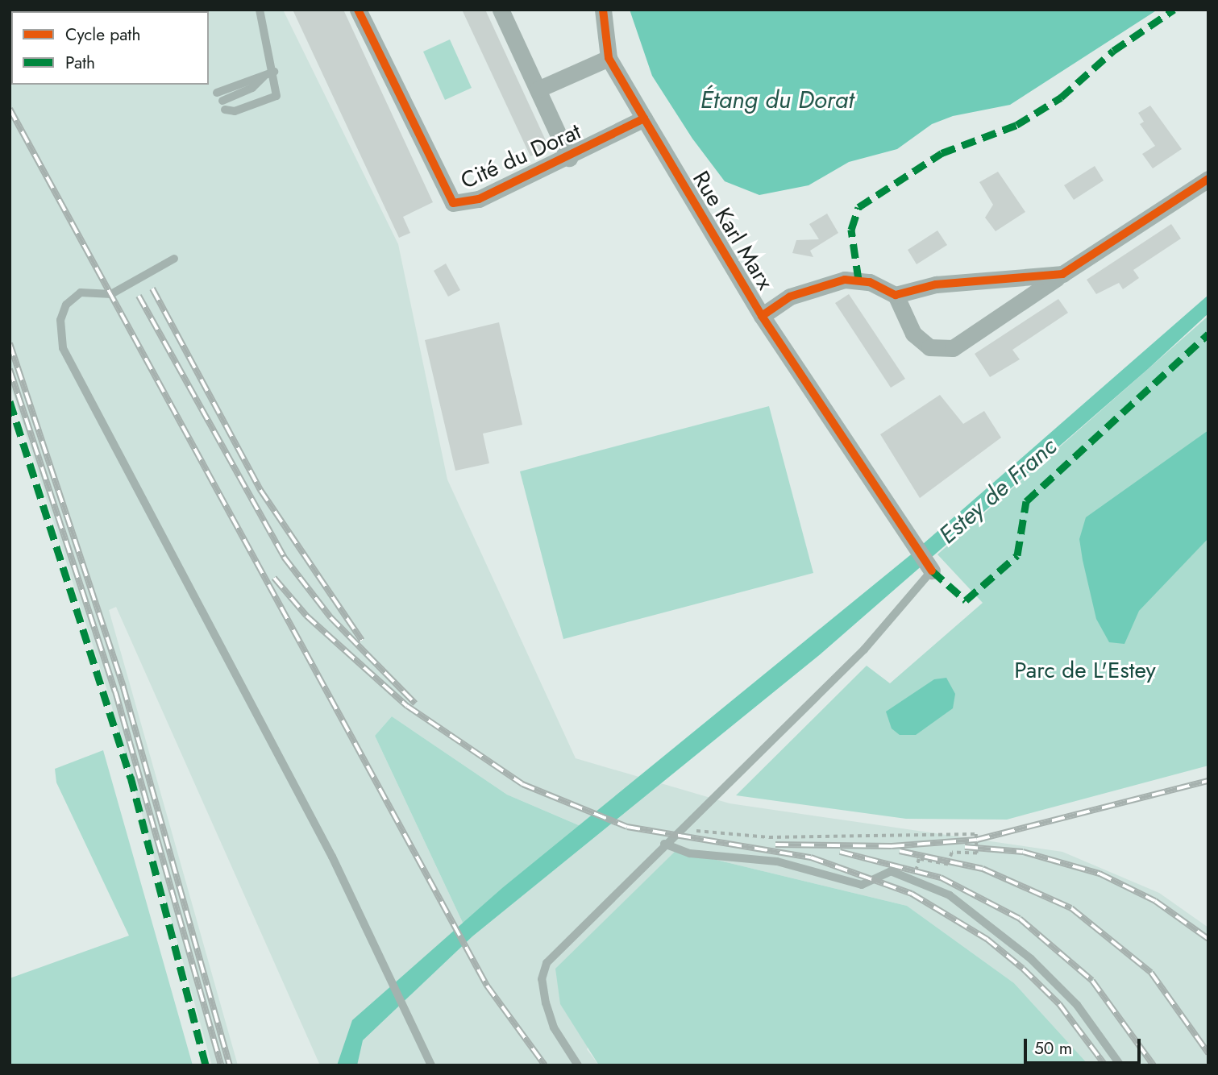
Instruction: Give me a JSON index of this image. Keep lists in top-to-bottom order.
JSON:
{
  "streets": {
    "street": ["Cité du Dorat", "Rue Karl Marx"]
  },
  "crossings": [
    ["Cité du Dorat", "Rue Karl Marx"]
  ],
  "water": ["Étang du Dorat", "Estey de Franc"],
  "parks": ["Parc de L'Estey"],
  "legend": ["Cycle path", "Path"],
  "scale_bar": "50 m"
}
